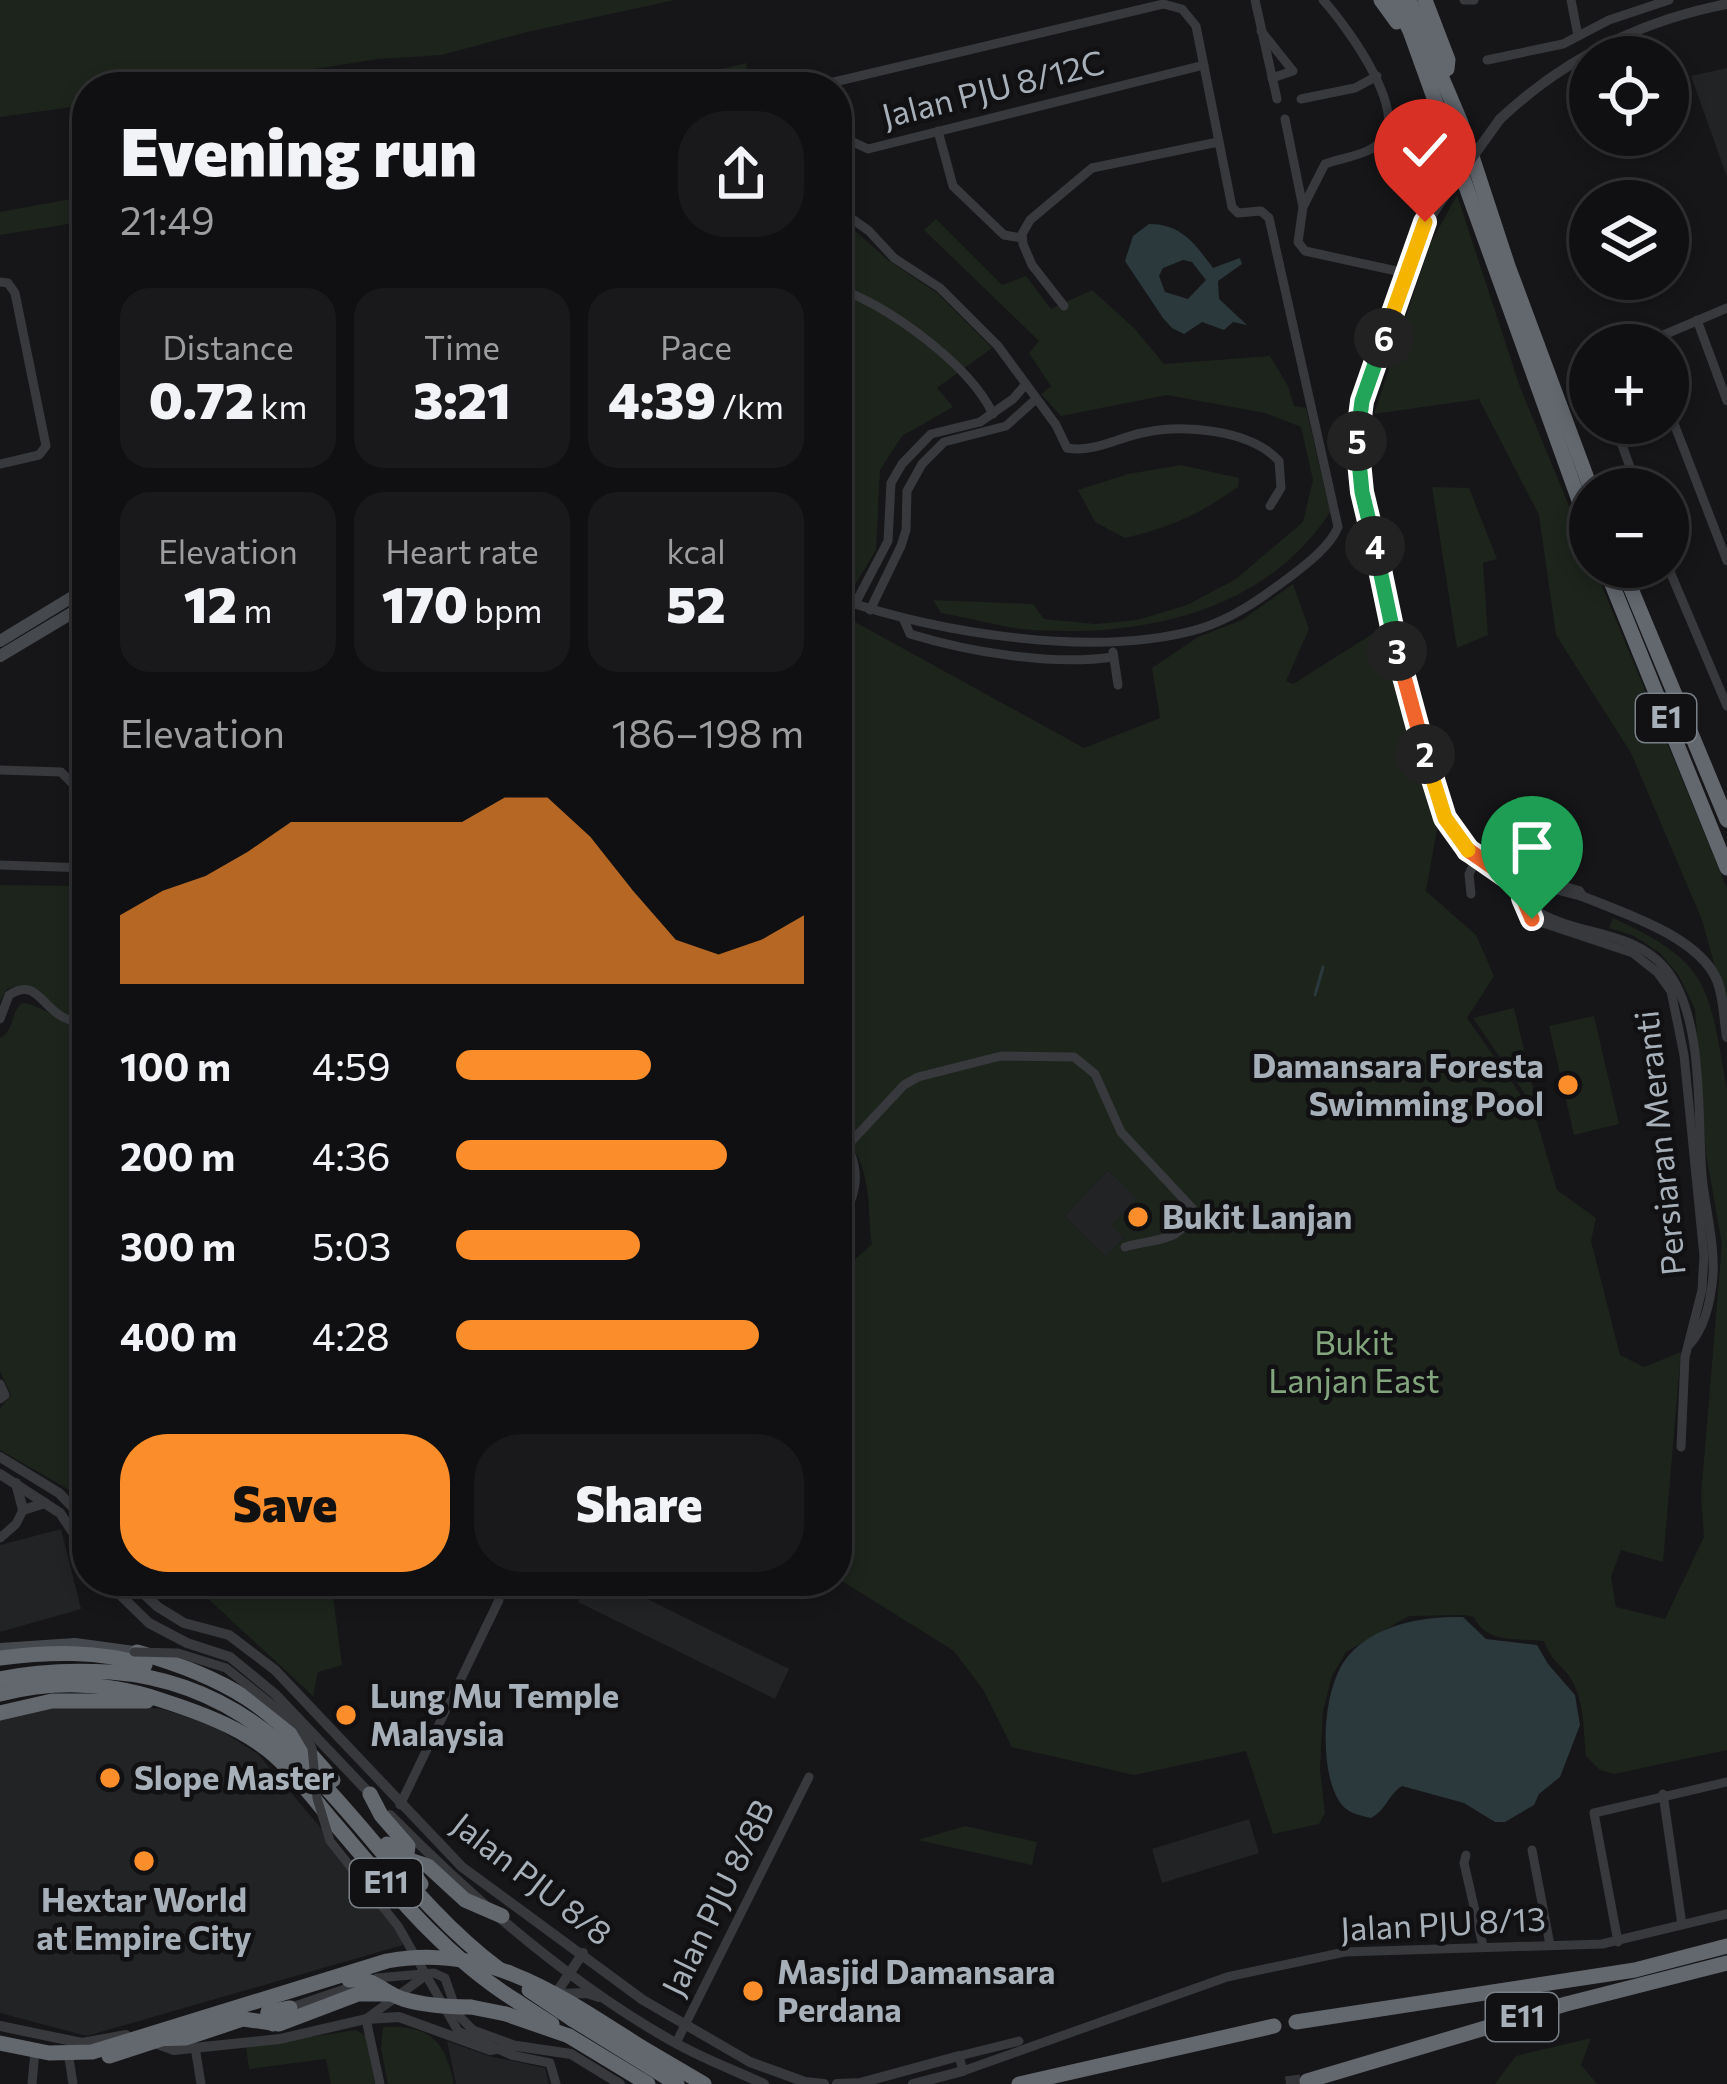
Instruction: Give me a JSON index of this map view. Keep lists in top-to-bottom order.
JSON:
{
  "streets": {
    "highway": ["E1", "E11"],
    "street": [
      "Jalan PJU 8/12C",
      "Persiaran Meranti",
      "Jalan PJU 8/8",
      "Jalan PJU 8/8B",
      "Jalan PJU 8/13"
    ]
  },
  "crossings": [
    ["Jalan PJU 8/8", "Jalan PJU 8/8B"]
  ],
  "parks": ["Bukit Lanjan East"],
  "places": [
    "Damansara Foresta Swimming Pool",
    "Bukit Lanjan",
    "Lung Mu Temple Malaysia",
    "Slope Master",
    "Hextar World at Empire City",
    "Masjid Damansara Perdana"
  ],
  "page": {
    "map_buttons": ["+", "−"],
    "heading": ["Evening run", "21:49"],
    "stats": [
      ["Distance", "0.72 km"],
      ["Time", "3:21"],
      ["Pace", "4:39 /km"],
      ["Elevation", "12 m"],
      ["Heart rate", "170 bpm"],
      ["kcal", "52"]
    ],
    "pins": [
      "6",
      "5",
      "4",
      "3",
      "2"
    ],
    "chart": ["Elevation", "186–198 m"],
    "list": [
      {
        "name": "100 m",
        "note": "4:59"
      },
      {
        "name": "200 m",
        "note": "4:36"
      },
      {
        "name": "300 m",
        "note": "5:03"
      },
      {
        "name": "400 m",
        "note": "4:28"
      }
    ],
    "buttons": ["Save", "Share"]
  }
}
